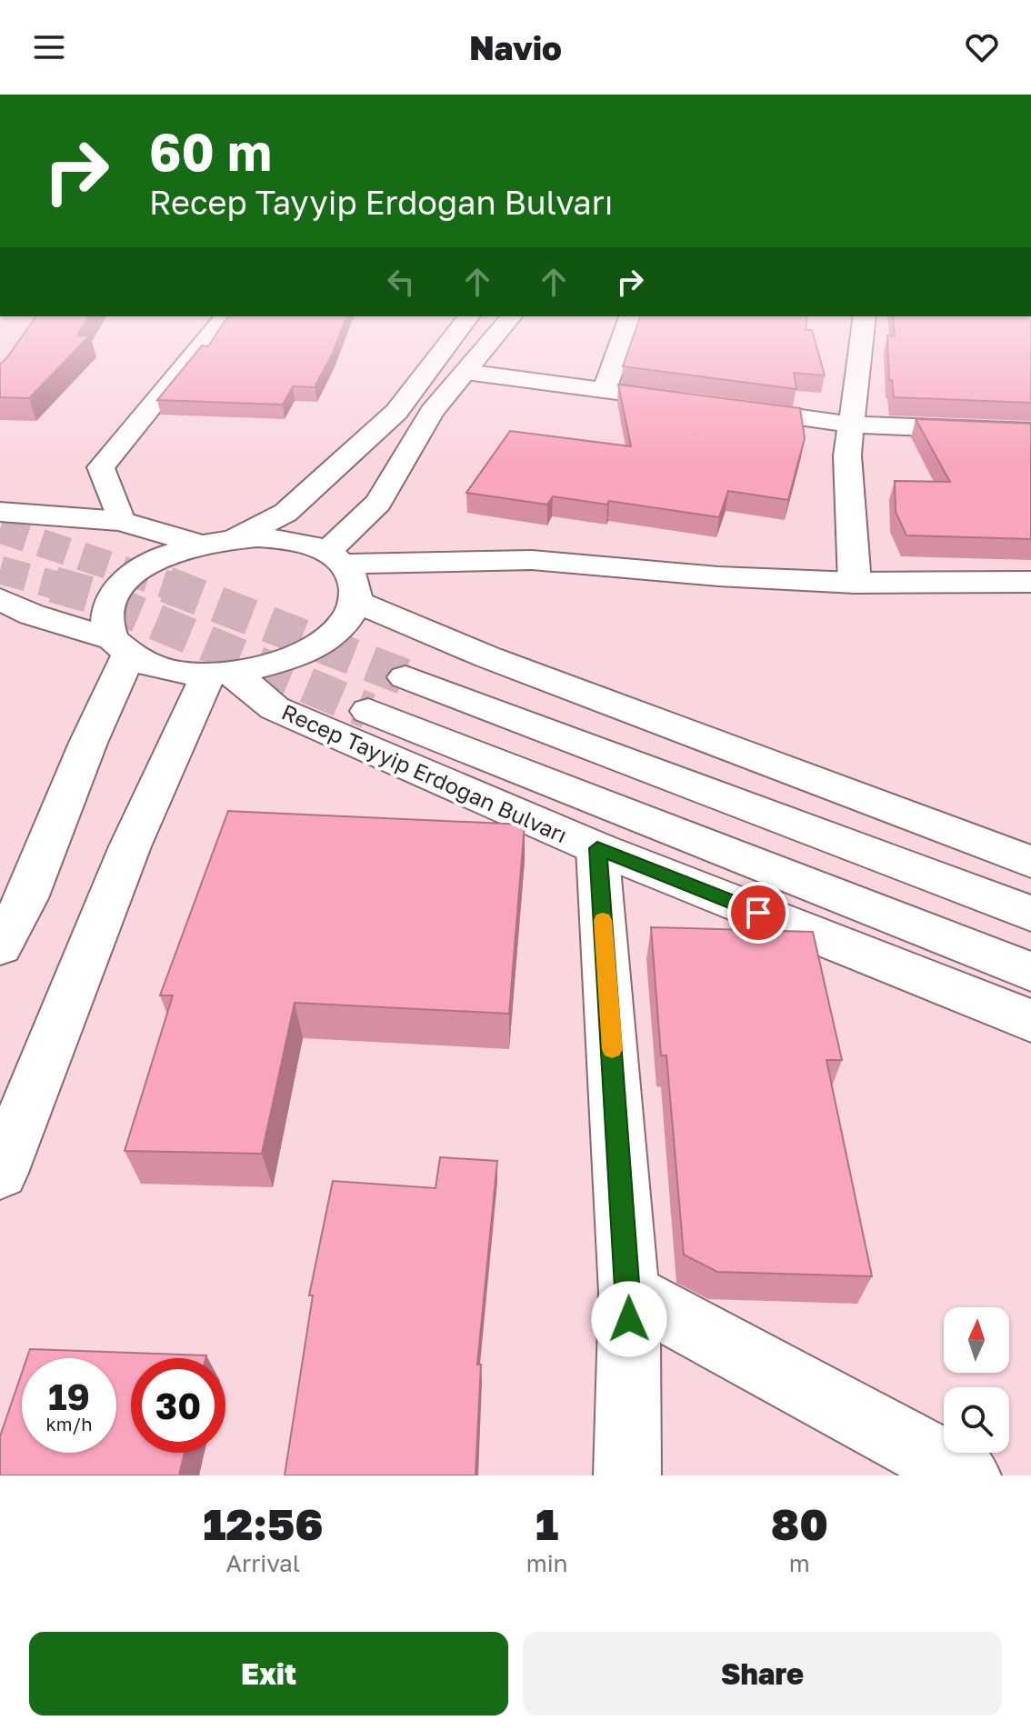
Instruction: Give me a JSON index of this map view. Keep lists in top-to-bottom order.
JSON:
{
  "streets": {
    "main road": ["Recep Tayyip Erdoğan Bulvarı"]
  },
  "north": "top",
  "page": {
    "header": "Navio",
    "turn": ["60 m", "Recep Tayyip Erdoğan Bulvarı"],
    "speed": "19 km/h",
    "limit": "30",
    "eta": [
      "12:56",
      "Arrival",
      "1",
      "min",
      "80",
      "m"
    ],
    "buttons": ["Exit", "Share"]
  }
}
